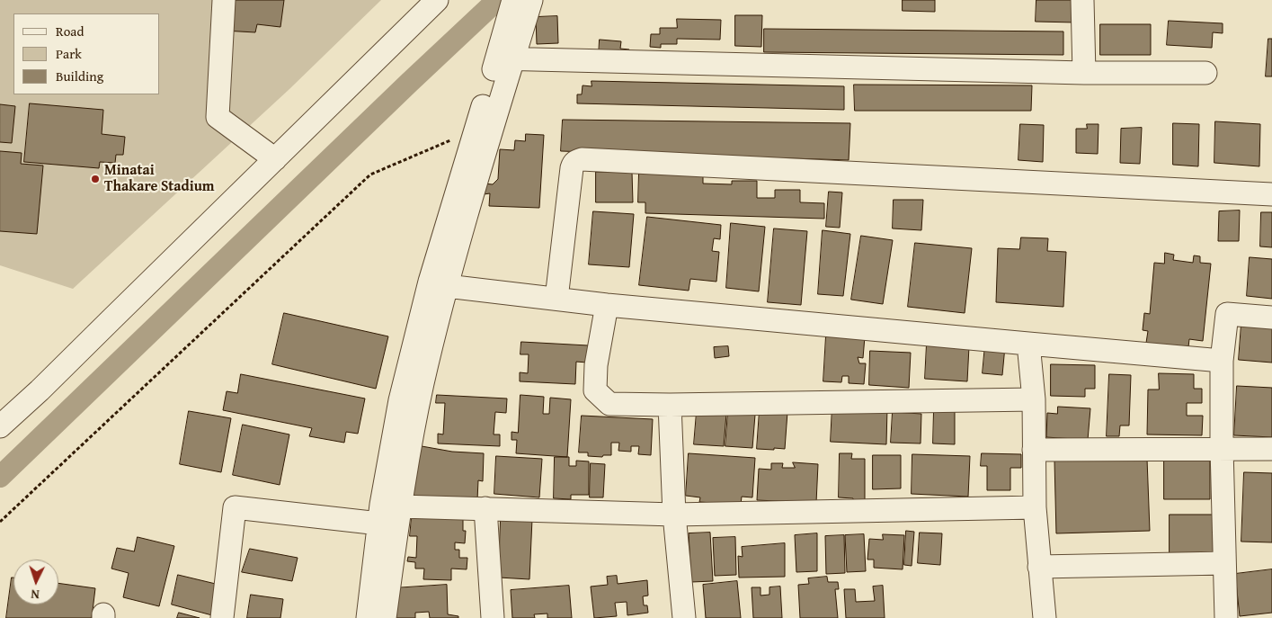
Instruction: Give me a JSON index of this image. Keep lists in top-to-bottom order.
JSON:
{
  "places": ["Minatai Thakare Stadium"],
  "legend": ["Road", "Park", "Building"],
  "north": "bottom"
}
